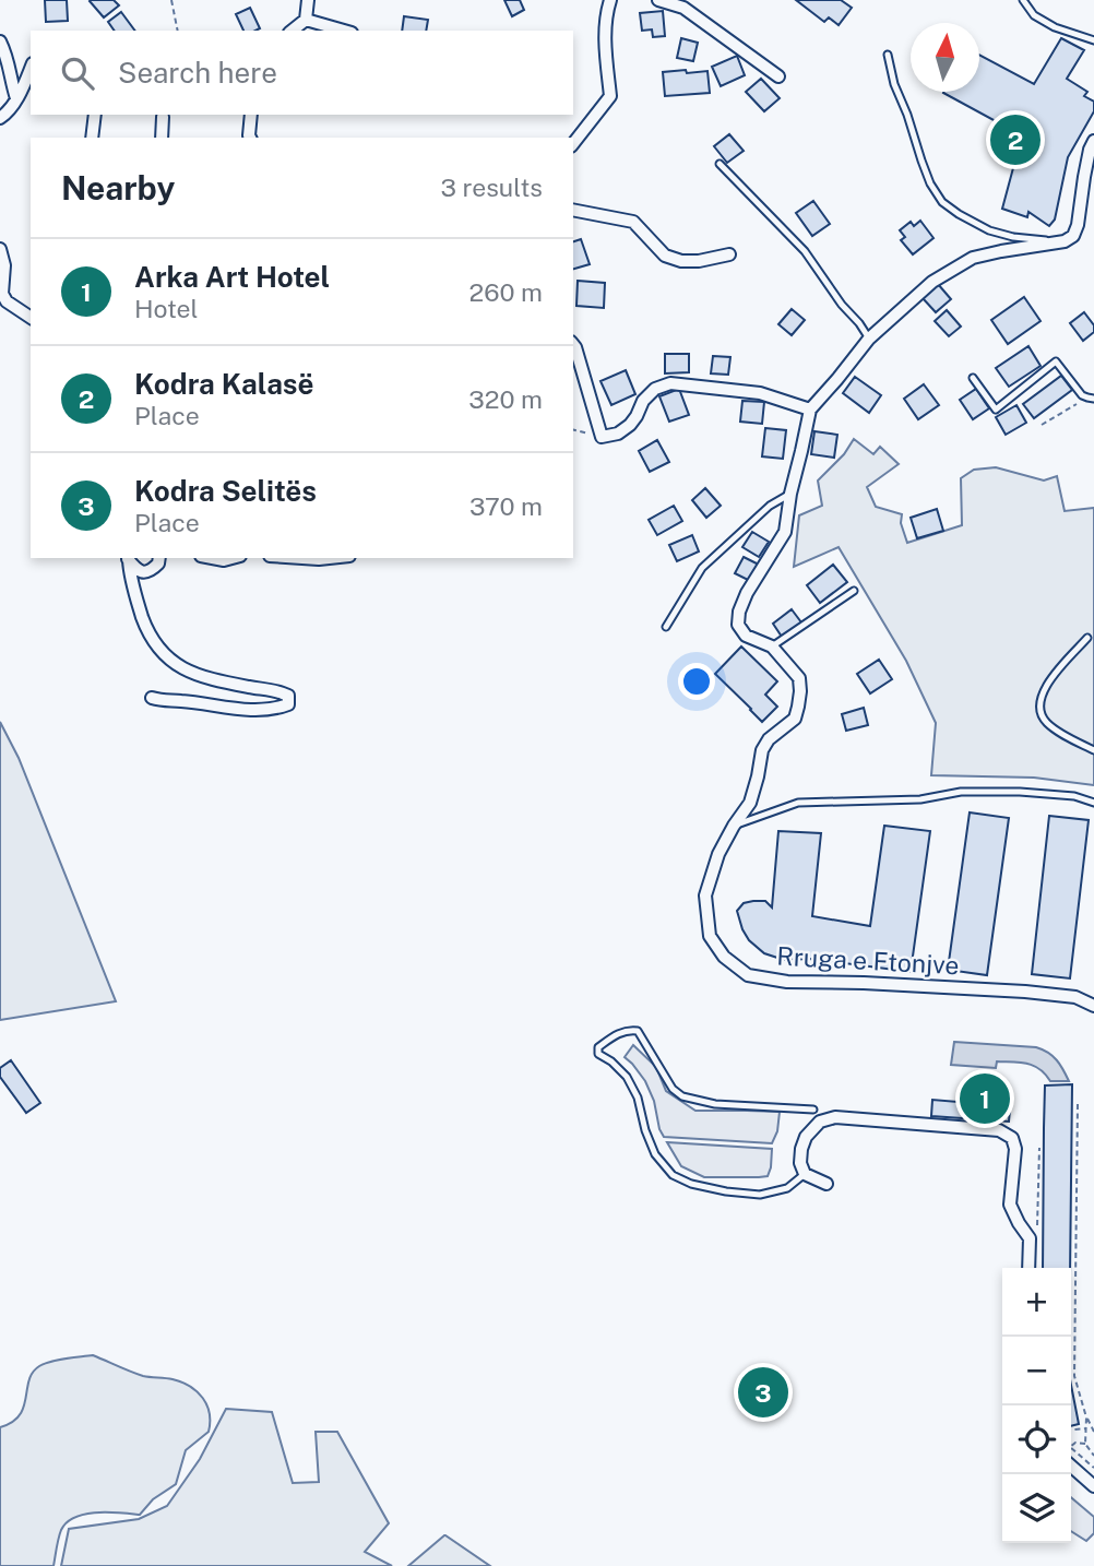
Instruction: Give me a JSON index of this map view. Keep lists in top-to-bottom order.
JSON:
{
  "streets": {
    "street": ["Rruga e Ftonjve"]
  },
  "north": "top",
  "page": {
    "search": "Search here",
    "pins": ["2", "1", "3"],
    "heading": ["Nearby", "3 results"],
    "list": [
      {
        "mark": "1",
        "name": "Arka Art Hotel",
        "note": "Hotel",
        "value": "260 m"
      },
      {
        "mark": "2",
        "name": "Kodra Kalasë",
        "note": "Place",
        "value": "320 m"
      },
      {
        "mark": "3",
        "name": "Kodra Selitës",
        "note": "Place",
        "value": "370 m"
      }
    ],
    "map_buttons": ["+", "−"]
  }
}
